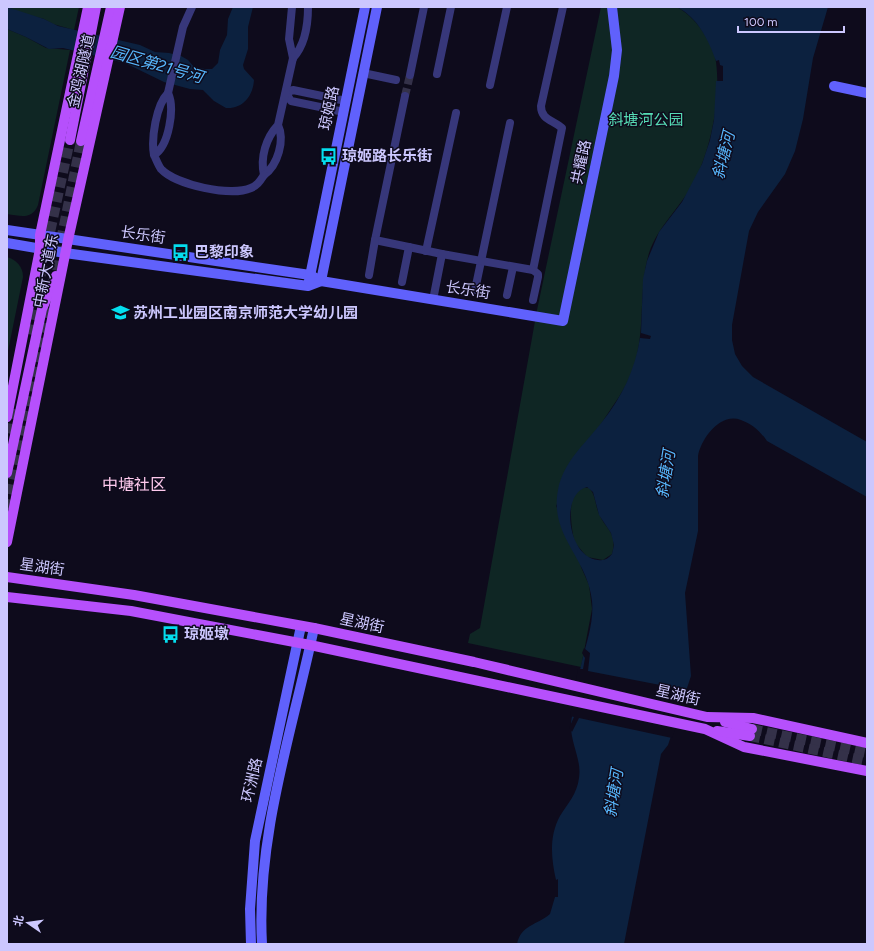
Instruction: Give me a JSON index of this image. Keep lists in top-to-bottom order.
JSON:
{
  "streets": {
    "main road": ["金鸡湖隧道", "中新大道东", "星湖街"],
    "street": [
      "琼姬路",
      "共耀路",
      "长乐街",
      "环洲路"
    ]
  },
  "crossings": [
    ["琼姬路", "长乐街"],
    ["共耀路", "长乐街"],
    ["长乐街", "中新大道东"],
    ["星湖街", "环洲路"]
  ],
  "districts": ["中塘社区"],
  "water": ["园区第21号河", "斜塘河"],
  "parks": ["斜塘河公园"],
  "places": {
    "bus stop": ["琼姬路长乐街", "巴黎印象", "琼姬墩"],
    "school or university": ["苏州工业园区南京师范大学幼儿园"]
  },
  "scale_bar": "100 m",
  "north": "left"
}
